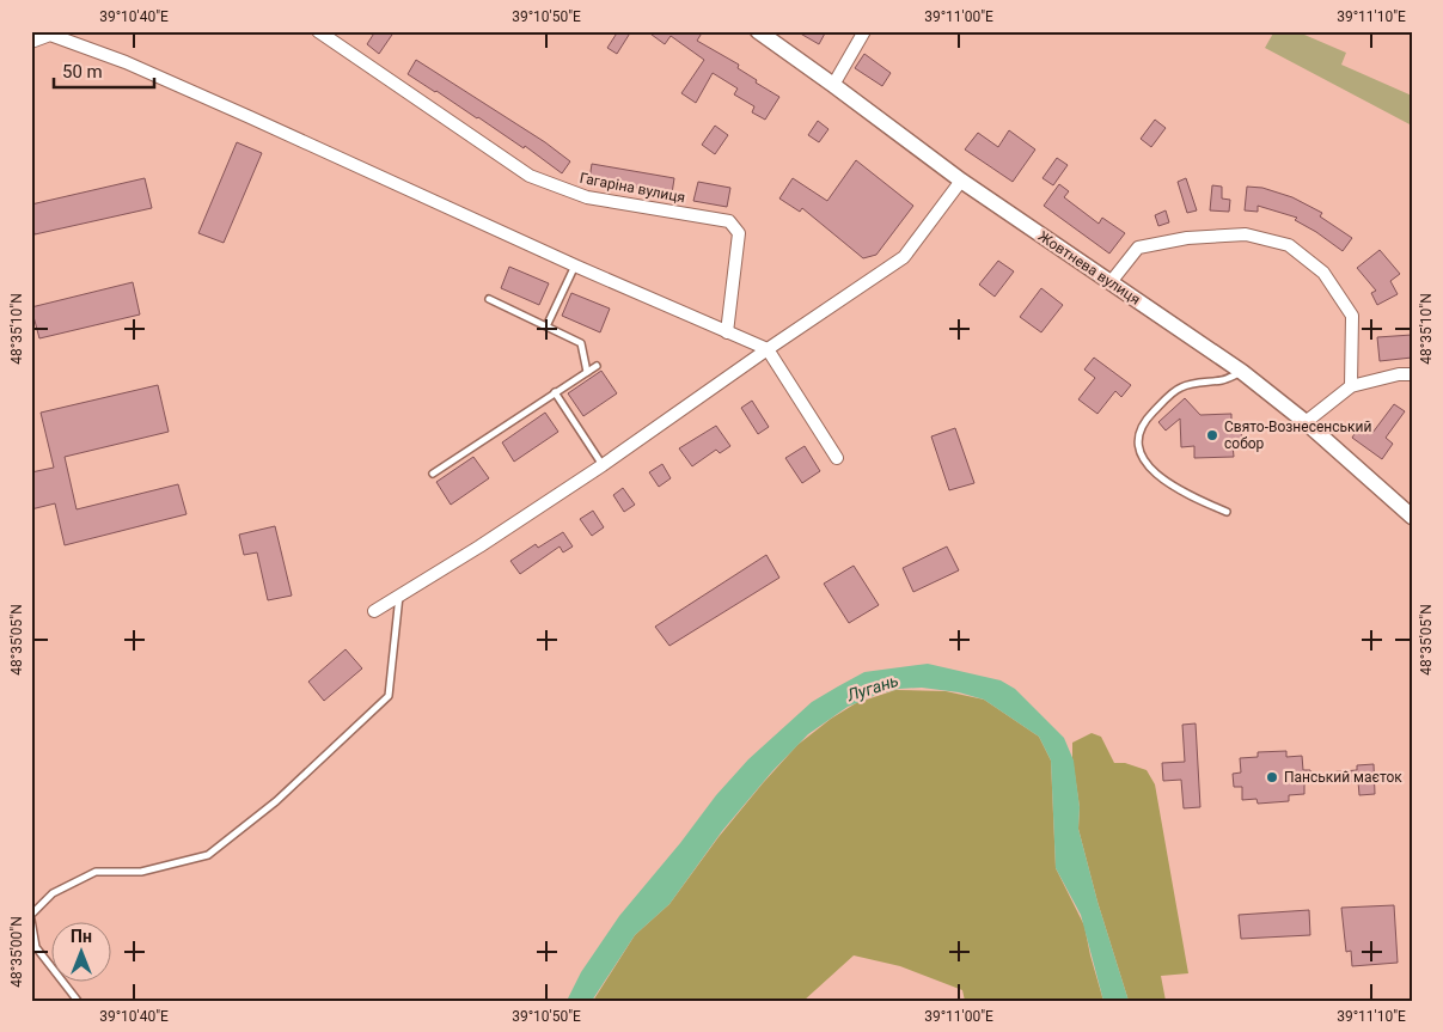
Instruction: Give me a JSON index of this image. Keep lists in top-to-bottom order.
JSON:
{
  "streets": {
    "street": ["Гагаріна вулиця", "Жовтнева вулиця"]
  },
  "water": ["Лугань"],
  "places": ["Свято-Вознесенський собор", "Панський маєток"],
  "scale_bar": "50 m",
  "north": "top",
  "coordinates": [
    "39°10'40\"E",
    "39°10'50\"E",
    "39°11'00\"E",
    "39°11'10\"E",
    "48°35'10\"N",
    "48°35'05\"N",
    "48°35'00\"N"
  ]
}
